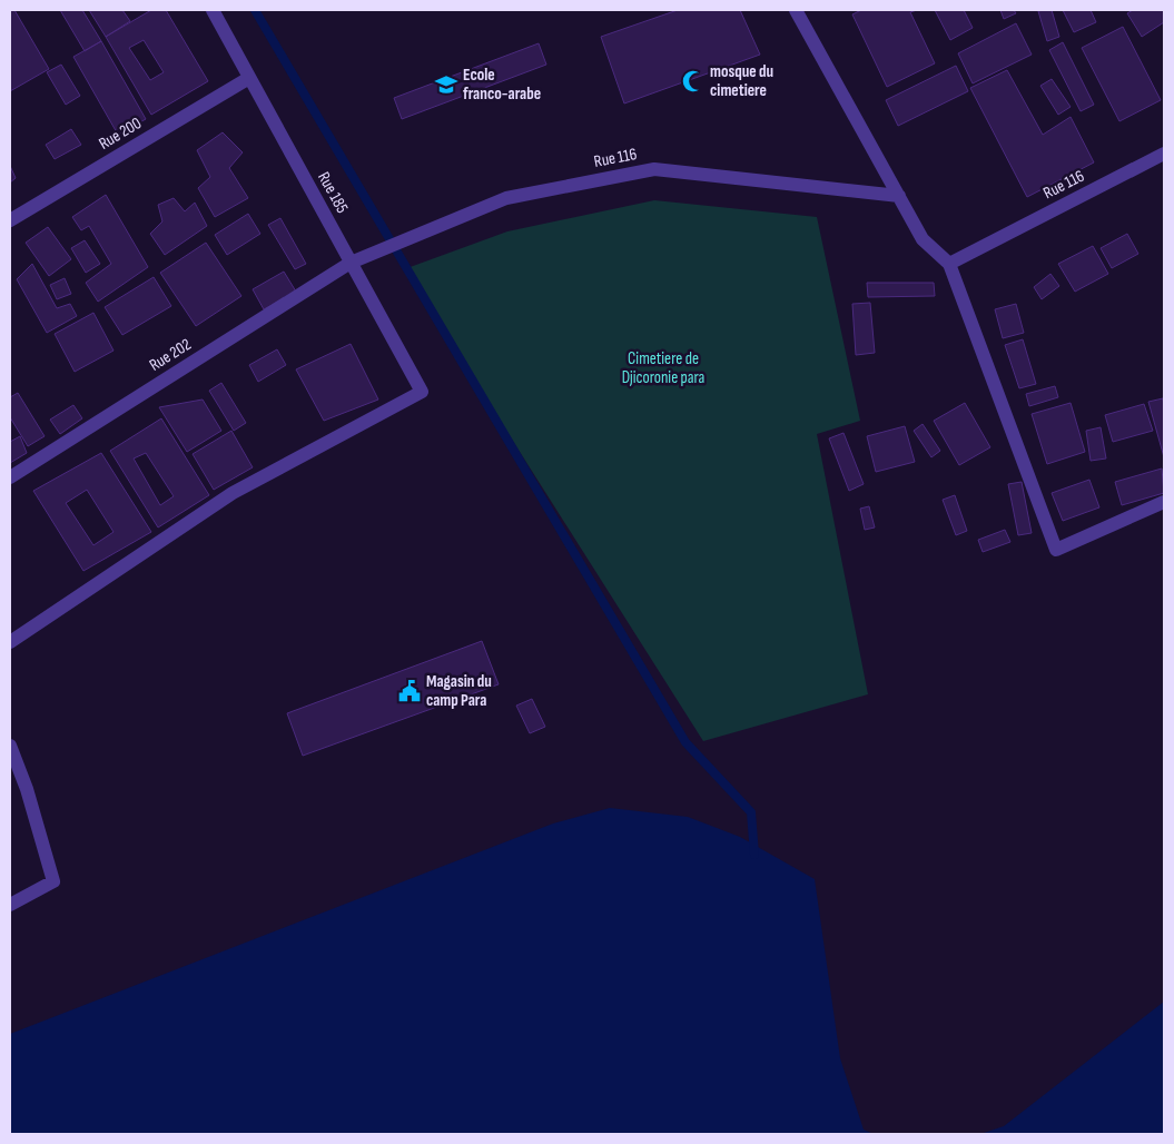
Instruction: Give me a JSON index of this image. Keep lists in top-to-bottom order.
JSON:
{
  "streets": {
    "street": [
      "Rue 200",
      "Rue 116",
      "Rue 185",
      "Rue 202"
    ]
  },
  "crossings": [
    ["Rue 200", "Rue 185"],
    ["Rue 116", "Rue 185"],
    ["Rue 116", "Rue 202"],
    ["Rue 185", "Rue 202"]
  ],
  "parks": ["Cimetiere de Djicoronie para"],
  "places": {
    "mosque": ["mosque du cimetiere"],
    "school or university": ["Ecole franco-arabe"],
    "public building": ["Magasin du camp Para"]
  }
}
